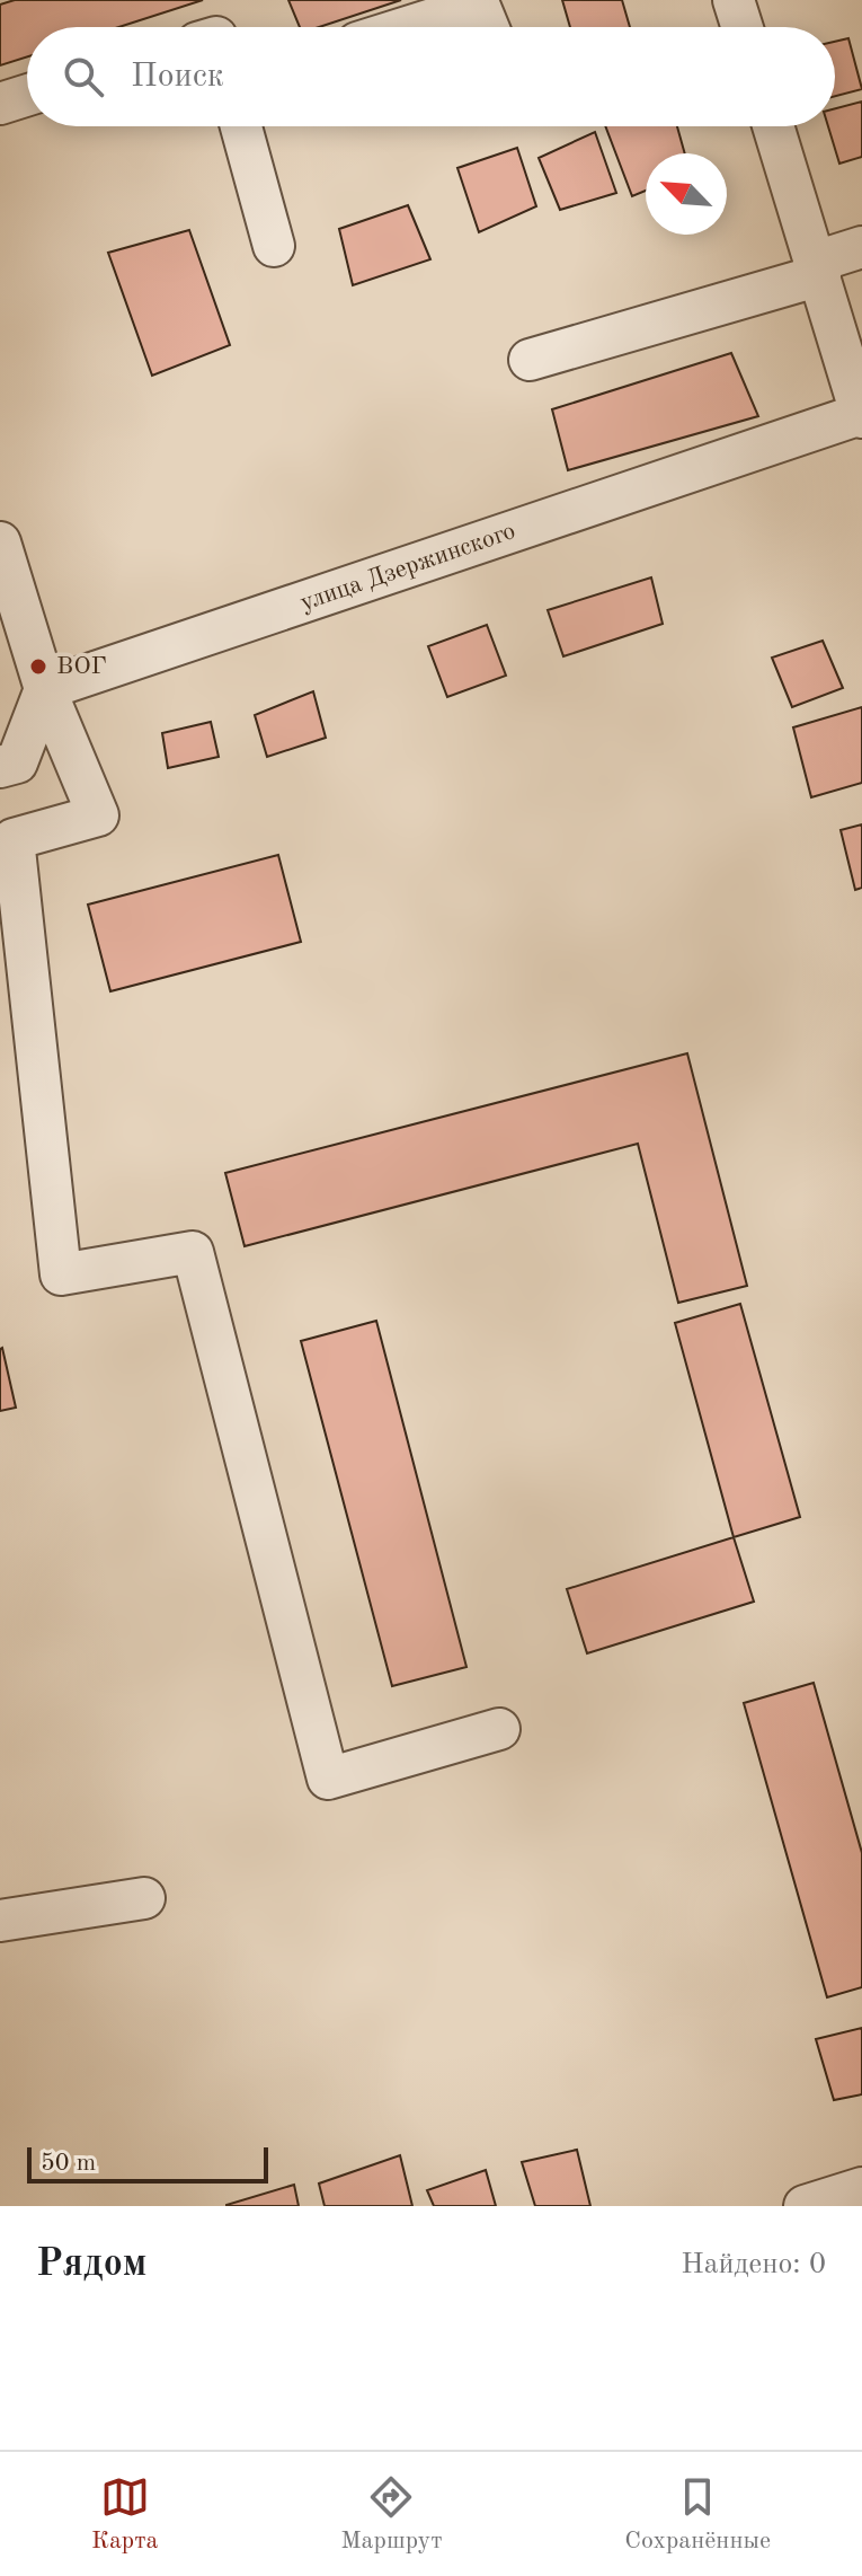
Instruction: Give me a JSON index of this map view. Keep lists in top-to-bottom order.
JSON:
{
  "streets": {
    "street": ["улица Дзержинского"]
  },
  "places": ["ВОГ"],
  "scale_bar": "50 m",
  "north": "top left",
  "page": {
    "search": "Поиск",
    "scale": "50 m",
    "heading": ["Рядом", "Найдено: 0"],
    "nav": ["Карта", "Маршрут", "Сохранённые"]
  }
}
